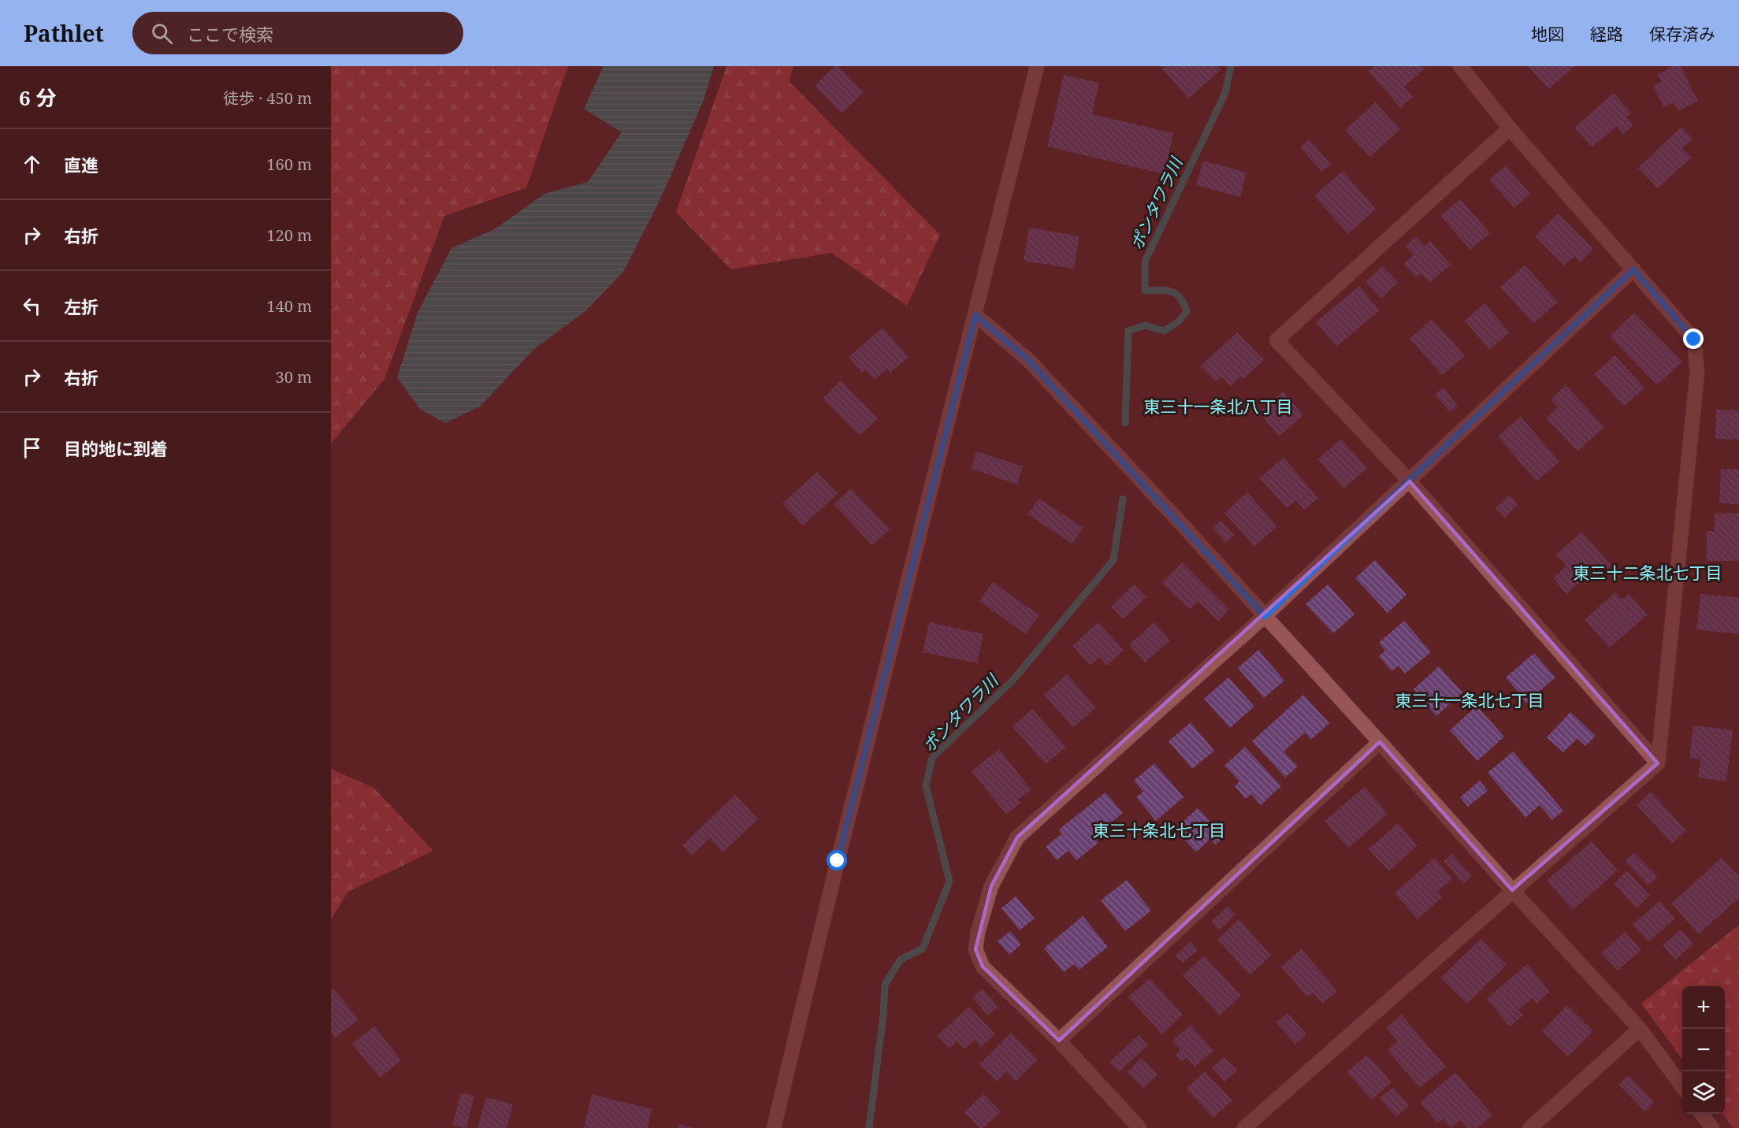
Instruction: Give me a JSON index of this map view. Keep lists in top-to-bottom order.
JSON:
{
  "districts": [
    "東三十一条北八丁目",
    "東三十二条北七丁目",
    "東三十一条北七丁目",
    "東三十条北七丁目"
  ],
  "water": ["ポンタワラ川"],
  "page": {
    "header": "Pathlet",
    "search": "ここで検索",
    "nav": ["地図", "経路", "保存済み"],
    "heading": ["6 分", "徒歩 · 450 m"],
    "list": [
      ["直進", "160 m"],
      ["右折", "120 m"],
      ["左折", "140 m"],
      ["右折", "30 m"],
      "目的地に到着"
    ],
    "map_buttons": ["+", "−"]
  }
}
